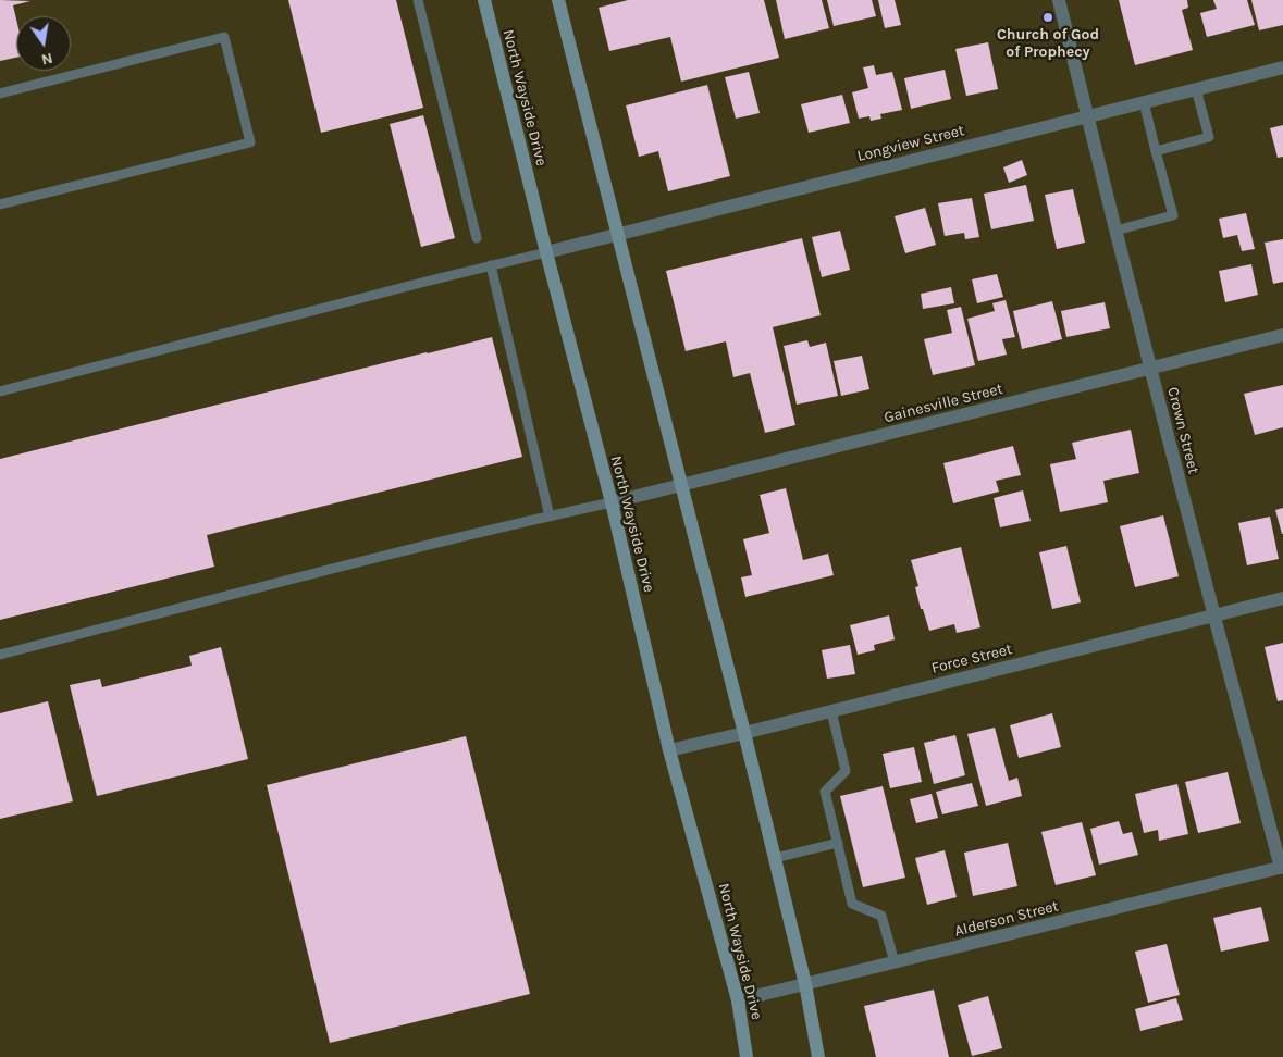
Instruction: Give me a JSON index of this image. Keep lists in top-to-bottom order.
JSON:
{
  "streets": {
    "main road": ["North Wayside Drive"],
    "street": [
      "Longview Street",
      "Gainesville Street",
      "Crown Street",
      "Force Street",
      "Alderson Street"
    ]
  },
  "crossings": [
    ["North Wayside Drive", "Longview Street"],
    ["North Wayside Drive", "Gainesville Street"],
    ["North Wayside Drive", "Force Street"],
    ["North Wayside Drive", "Alderson Street"],
    ["Longview Street", "Crown Street"],
    ["Gainesville Street", "Crown Street"],
    ["Crown Street", "Force Street"],
    ["Crown Street", "Alderson Street"]
  ],
  "places": ["Church of God of Prophecy"],
  "north": "bottom"
}
